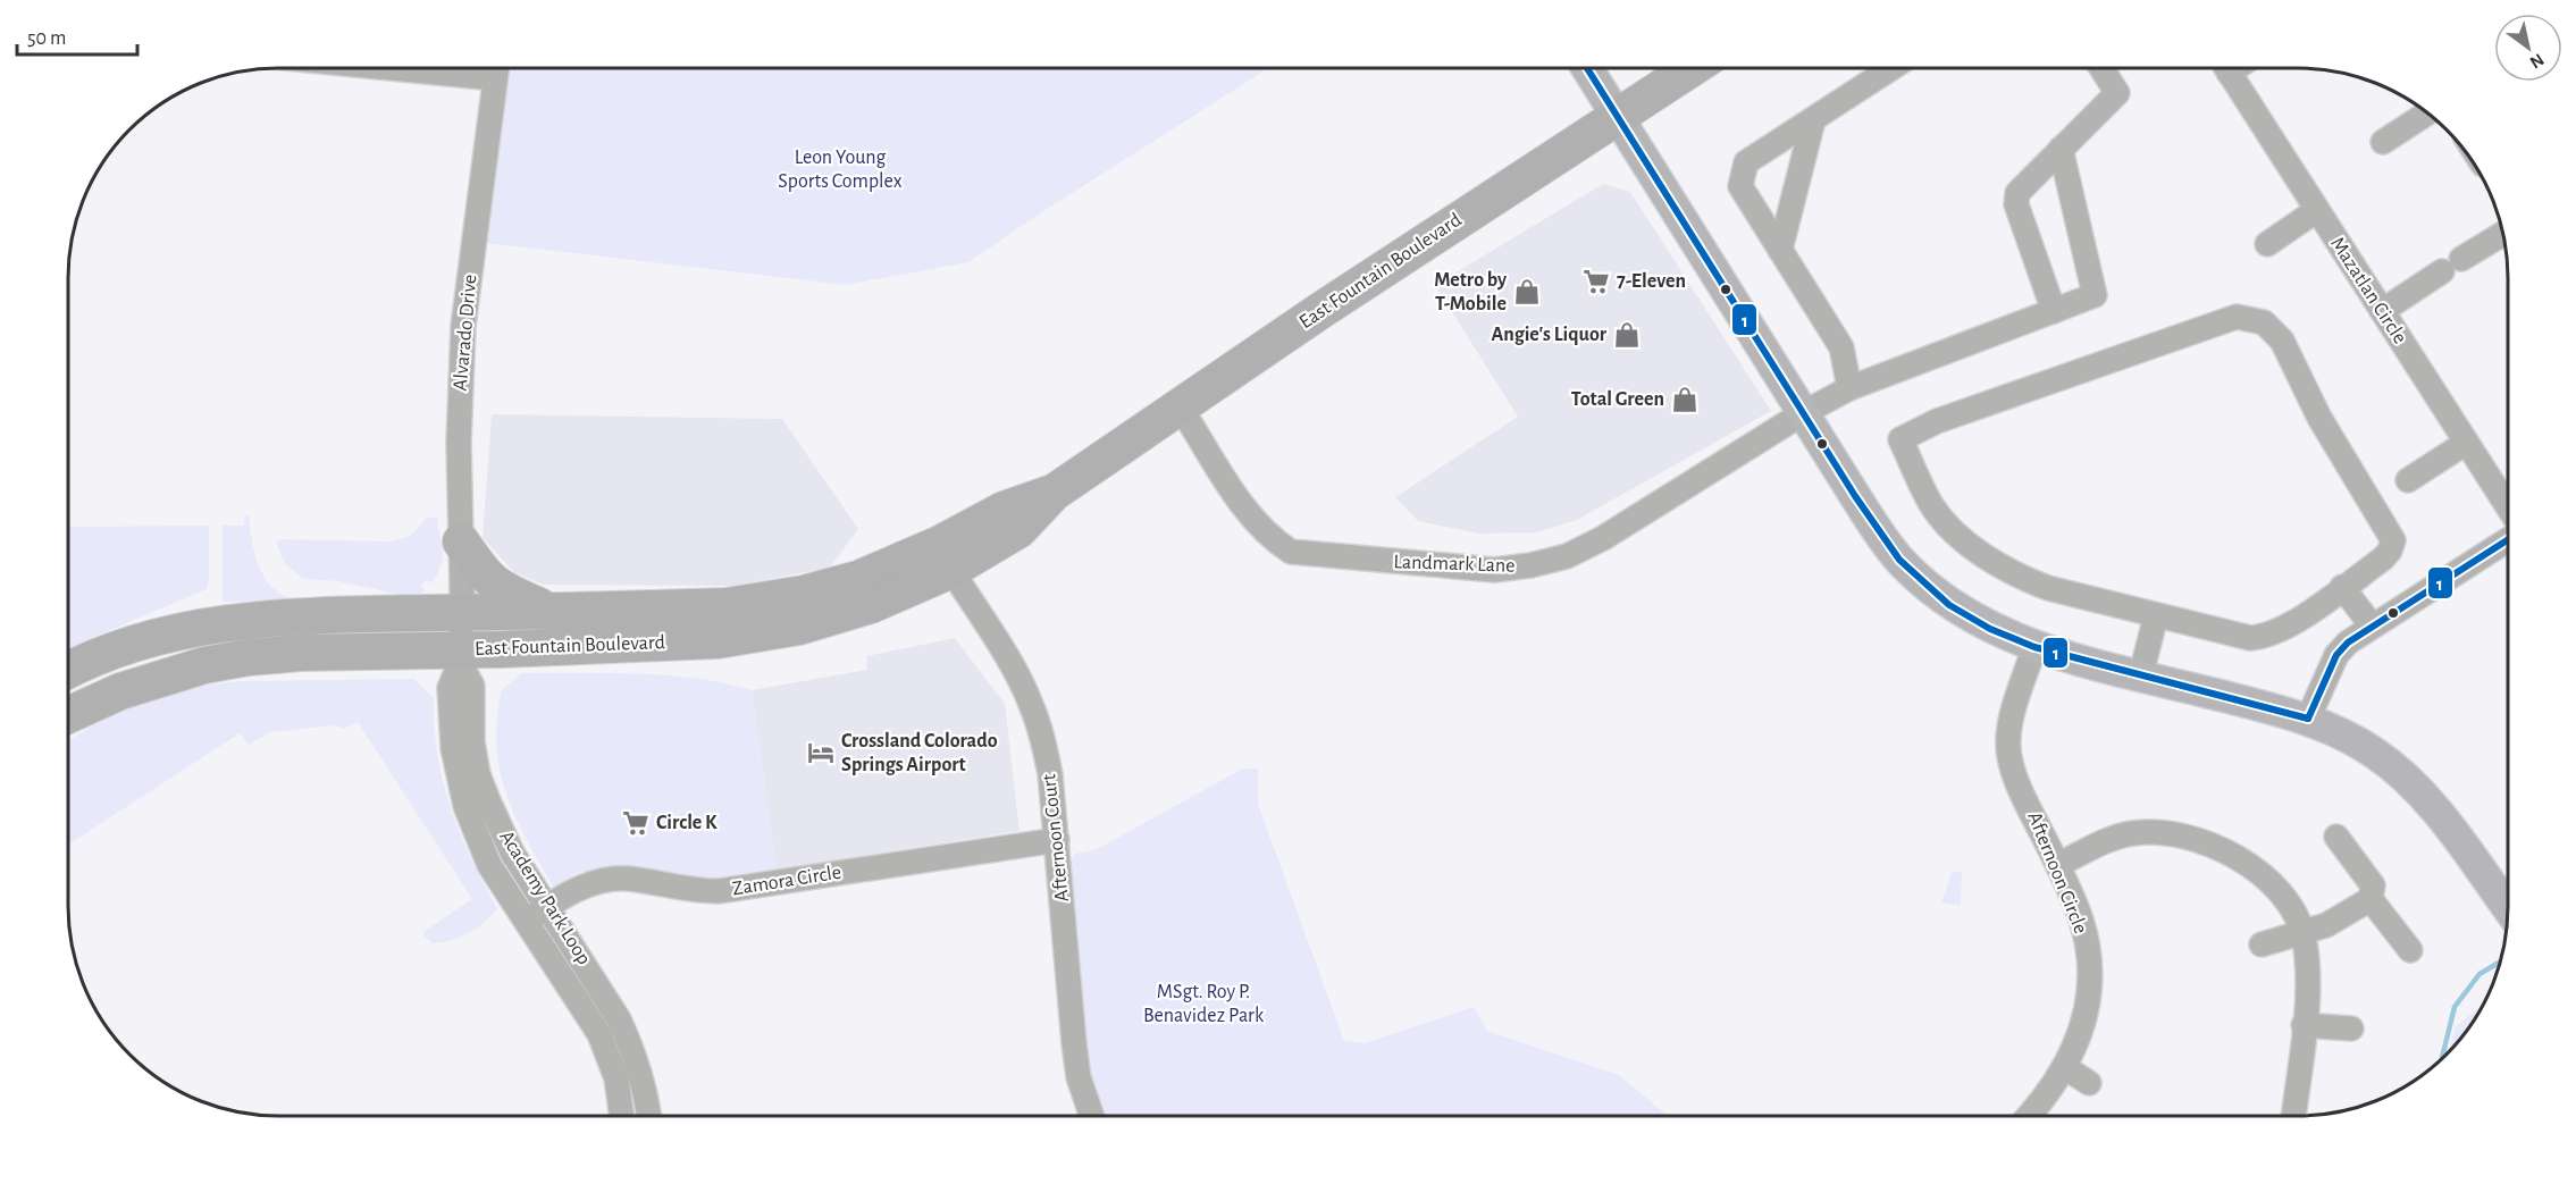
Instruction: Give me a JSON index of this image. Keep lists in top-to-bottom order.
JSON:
{
  "streets": {
    "highway": ["East Fountain Boulevard"],
    "street": [
      "Mazatlan Circle",
      "Alvarado Drive",
      "Landmark Lane",
      "Afternoon Court",
      "Afternoon Circle",
      "Zamora Circle",
      "Academy Park Loop"
    ]
  },
  "crossings": [
    ["East Fountain Boulevard", "Alvarado Drive"],
    ["East Fountain Boulevard", "Landmark Lane"],
    ["East Fountain Boulevard", "Afternoon Court"],
    ["East Fountain Boulevard", "Academy Park Loop"],
    ["Alvarado Drive", "Academy Park Loop"],
    ["Afternoon Court", "Zamora Circle"],
    ["Zamora Circle", "Academy Park Loop"]
  ],
  "parks": ["Leon Young Sports Complex", "MSgt. Roy P. Benavidez Park"],
  "places": {
    "supermarket": ["7-Eleven", "Circle K"],
    "shop": ["Metro by T-Mobile", "Angie's Liquor", "Total Green"],
    "hotel": ["Crossland Colorado Springs Airport"]
  },
  "lines": ["transit line 1"],
  "scale_bar": "50 m",
  "north": "bottom right"
}
